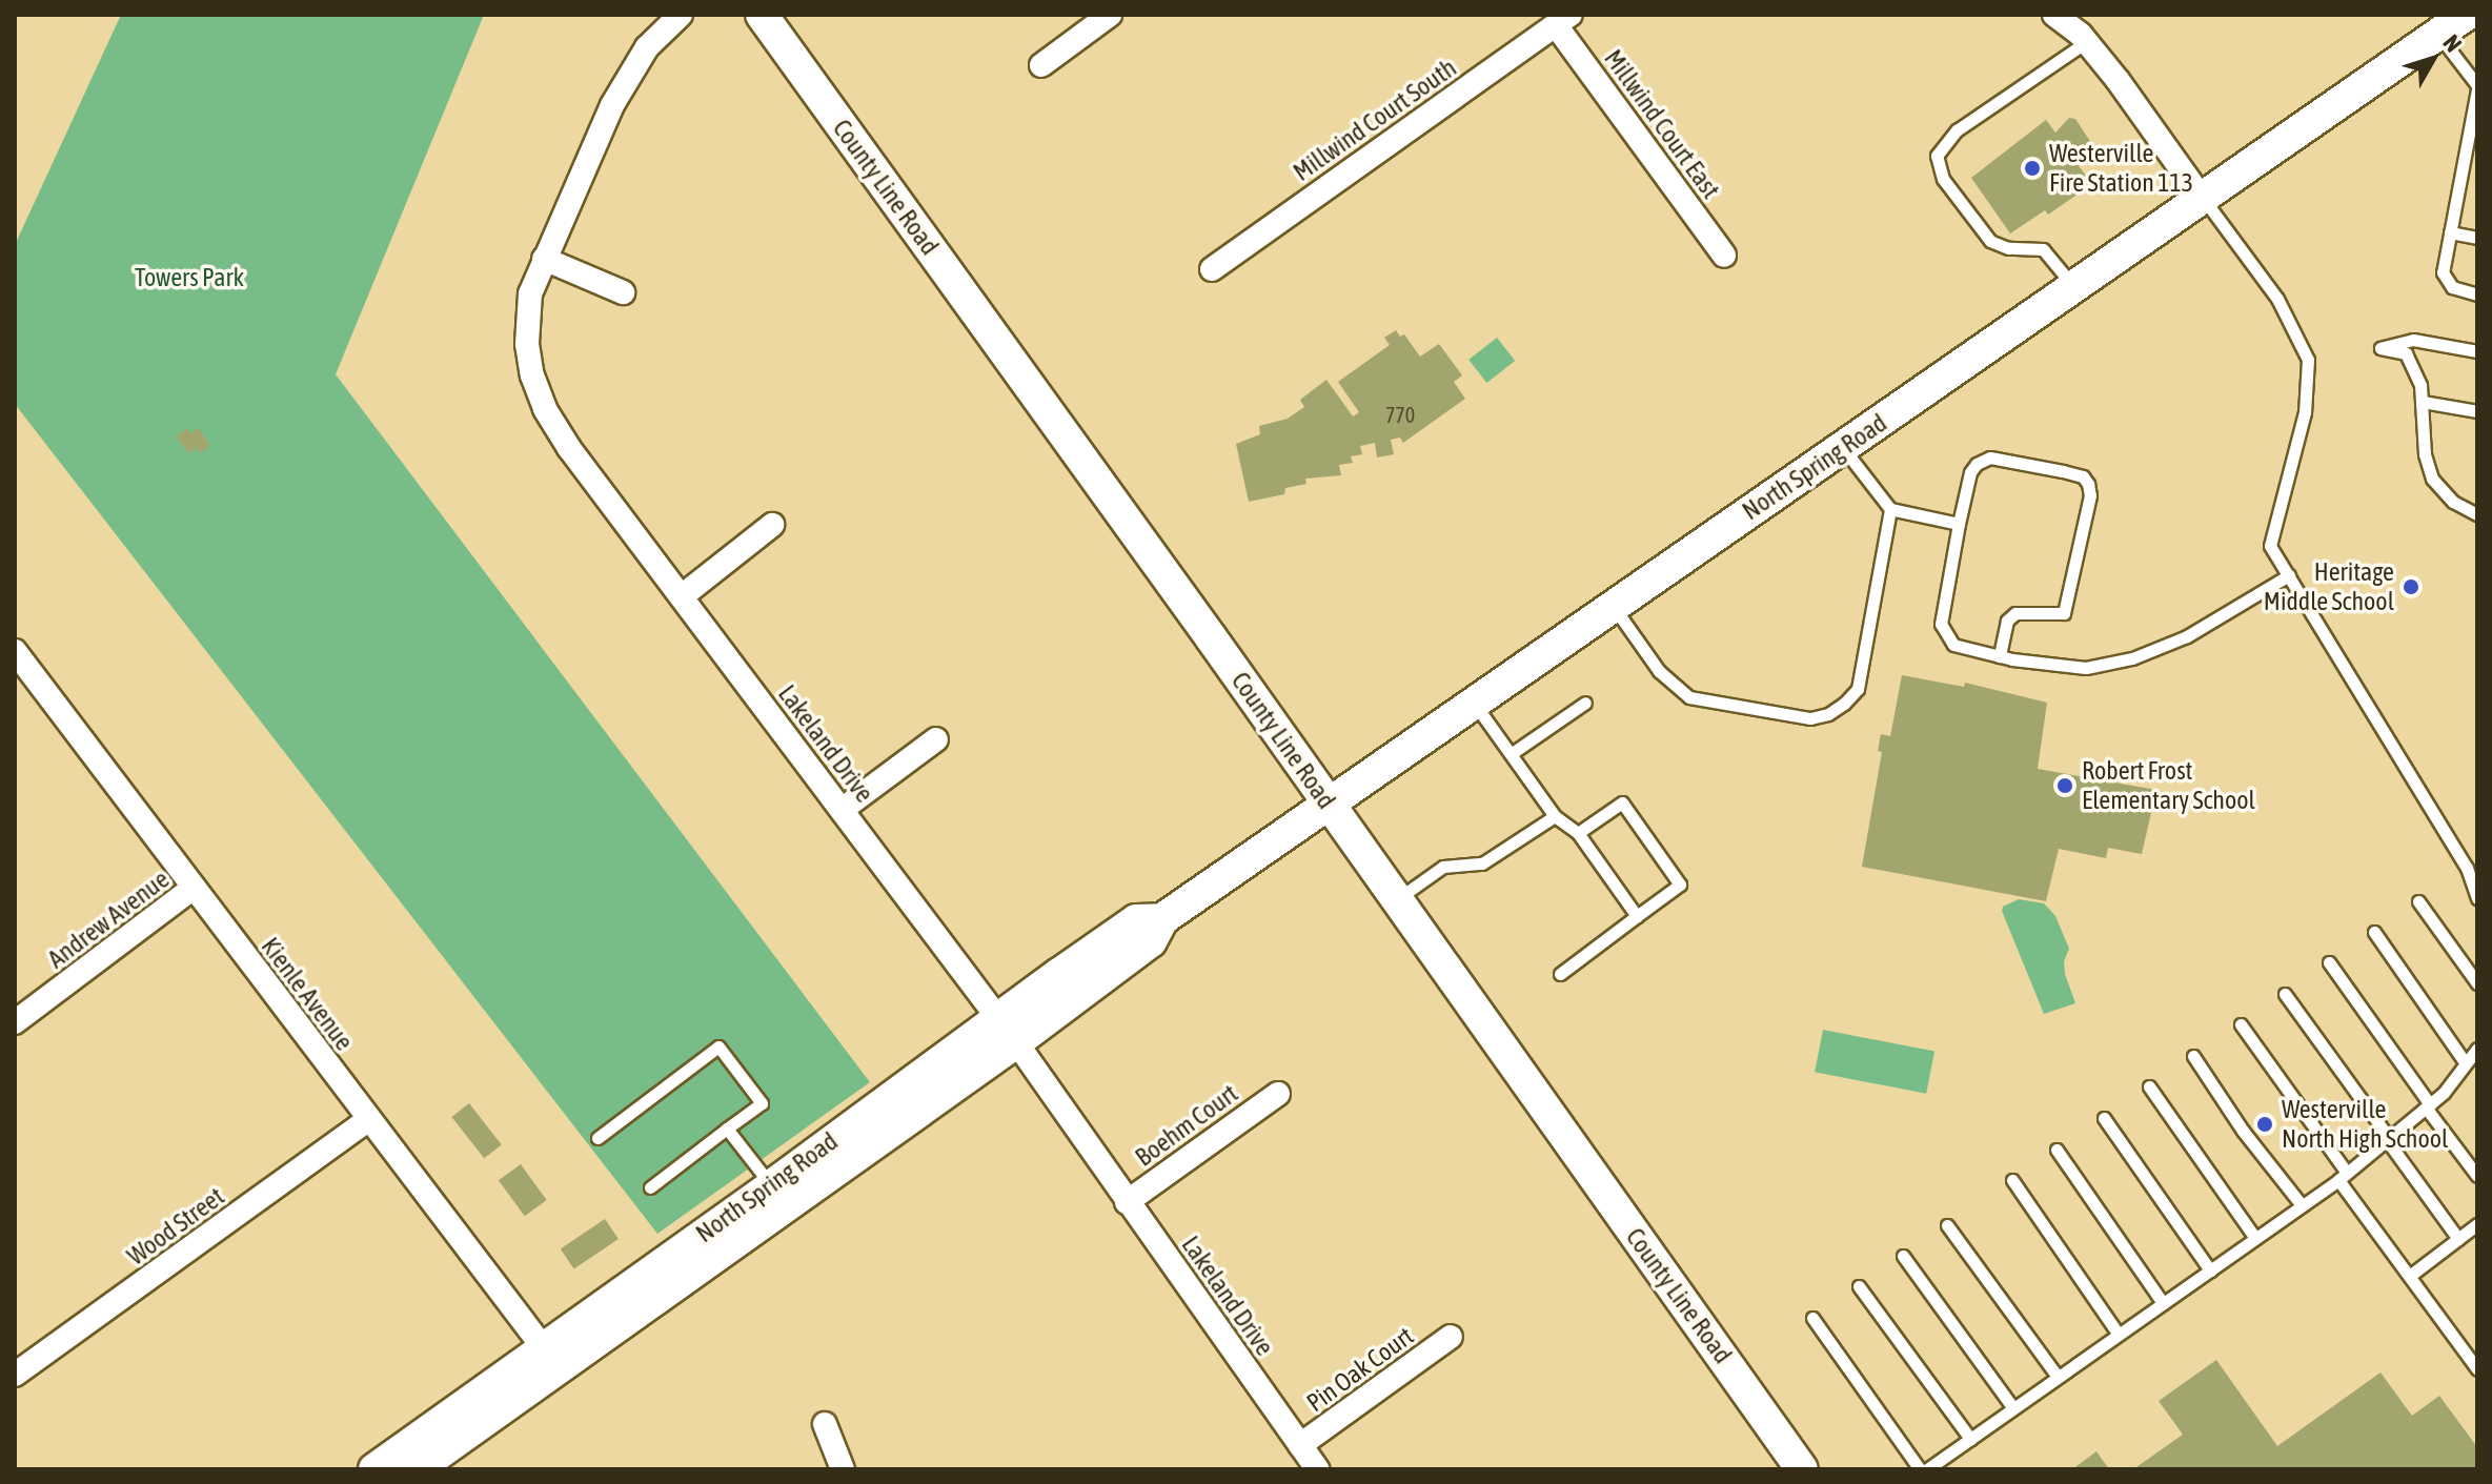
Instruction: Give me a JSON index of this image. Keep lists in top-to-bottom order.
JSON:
{
  "streets": {
    "main road": ["County Line Road", "North Spring Road"],
    "street": [
      "Millwind Court South",
      "Millwind Court East",
      "Lakeland Drive",
      "Andrew Avenue",
      "Kienle Avenue",
      "Boehm Court",
      "Wood Street",
      "Pin Oak Court"
    ]
  },
  "crossings": [
    ["Millwind Court South", "Millwind Court East"],
    ["County Line Road", "North Spring Road"],
    ["North Spring Road", "Lakeland Drive"],
    ["North Spring Road", "Kienle Avenue"],
    ["Lakeland Drive", "Boehm Court"],
    ["Lakeland Drive", "Pin Oak Court"],
    ["Andrew Avenue", "Kienle Avenue"],
    ["Kienle Avenue", "Wood Street"]
  ],
  "parks": ["Towers Park"],
  "places": [
    "Westerville Fire Station 113",
    "Heritage Middle School",
    "Robert Frost Elementary School",
    "Westerville North High School"
  ],
  "house_numbers": ["770"],
  "north": "top right"
}
